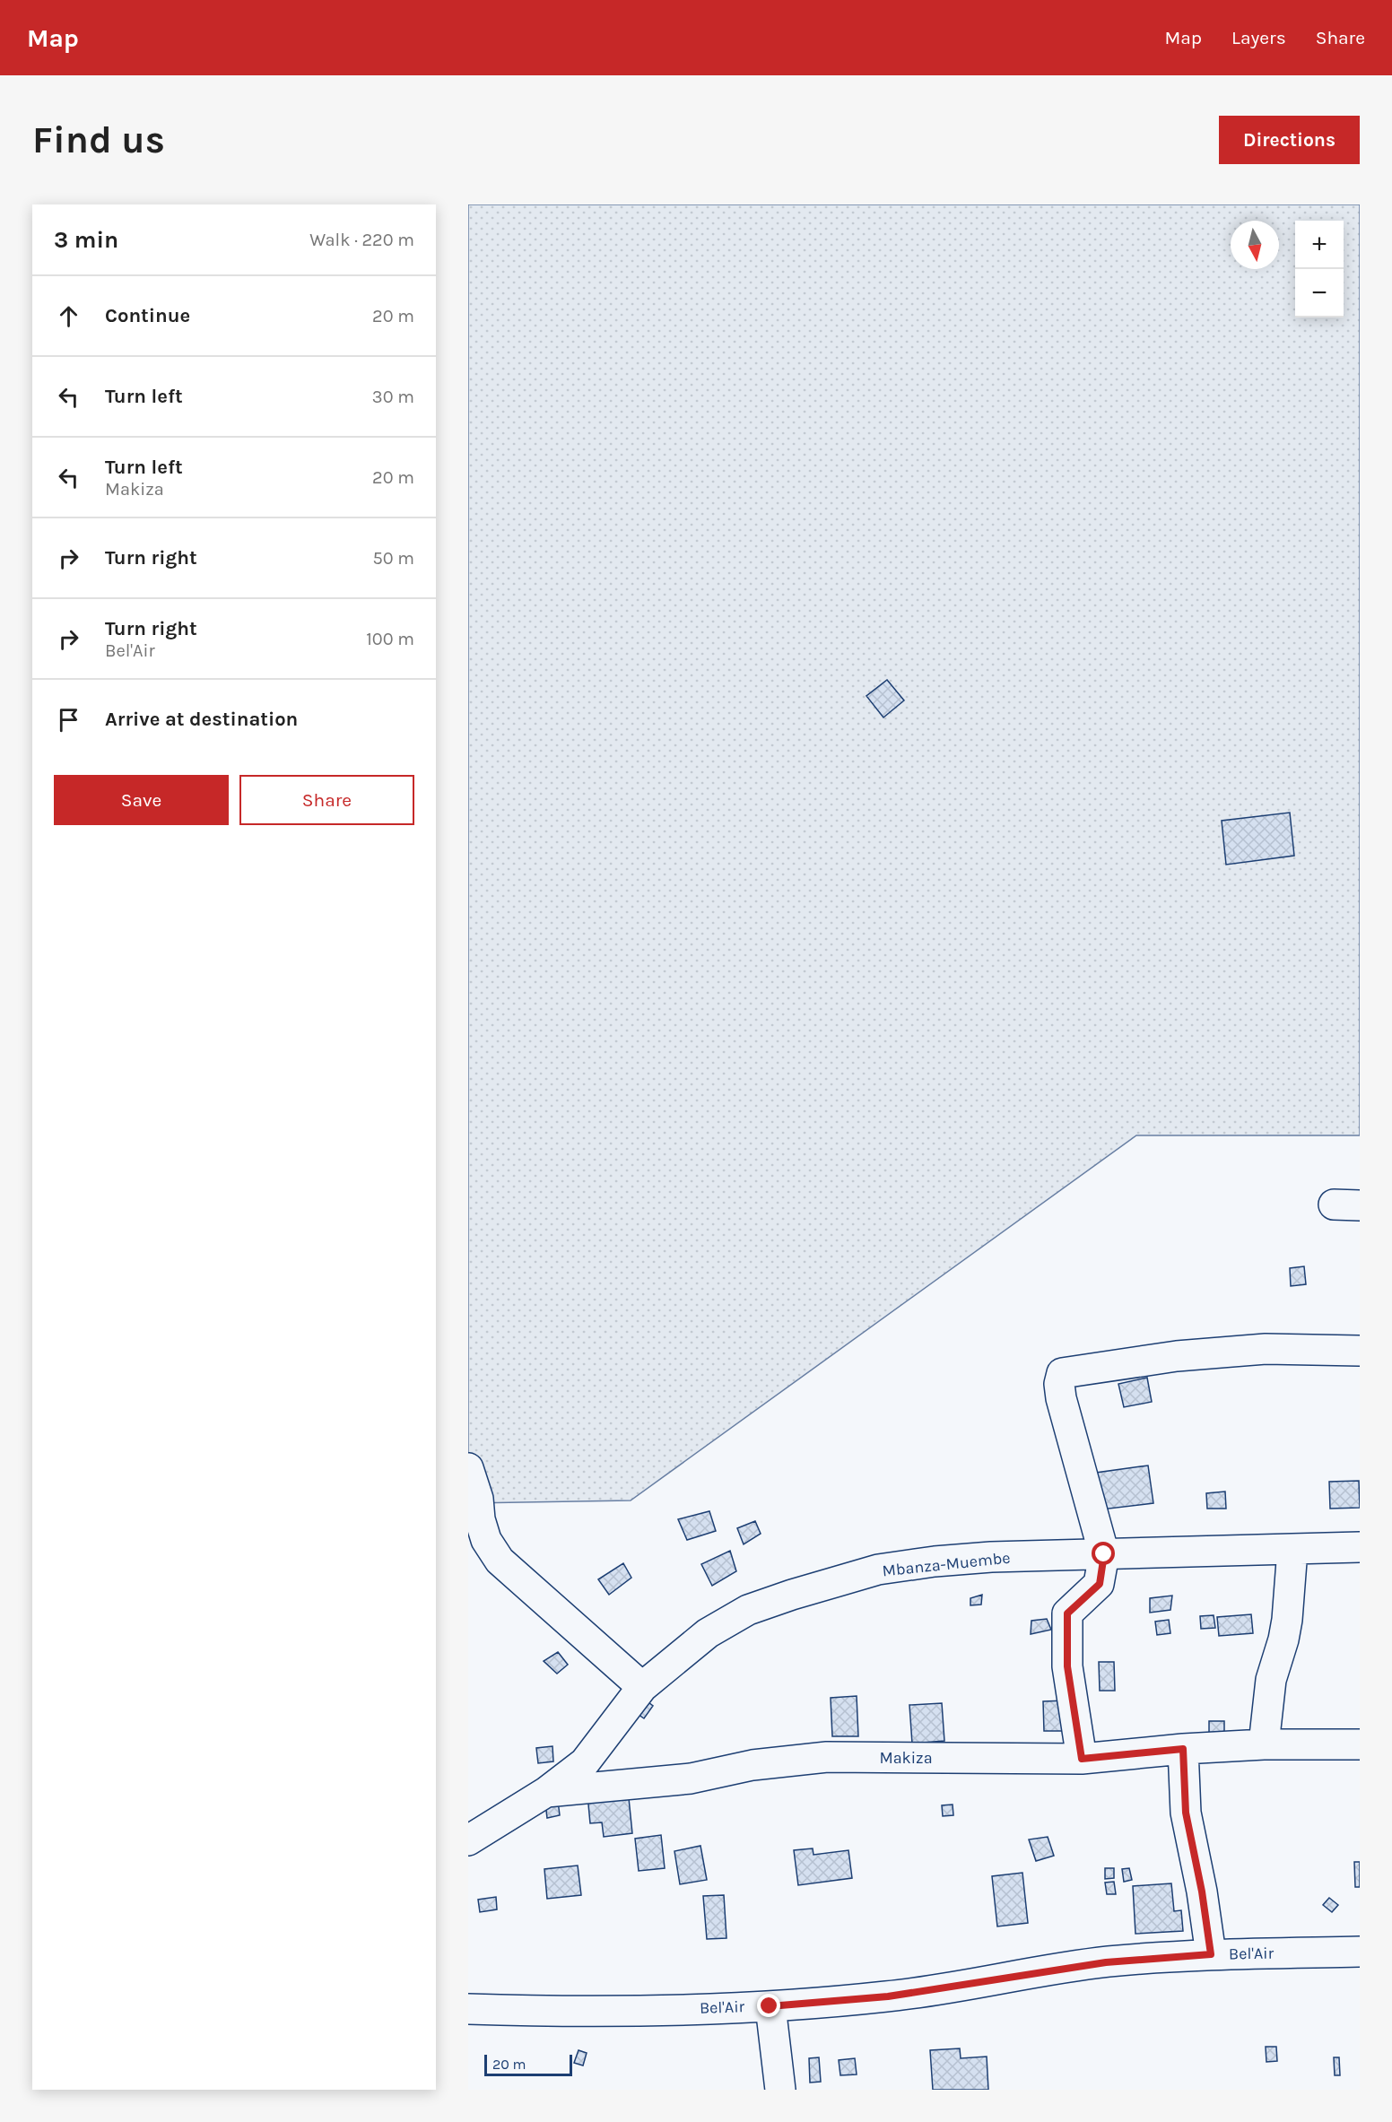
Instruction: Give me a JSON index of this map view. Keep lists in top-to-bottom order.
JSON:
{
  "streets": {
    "street": ["Mbanza-Muembe", "Makiza", "Bel'Air"]
  },
  "crossings": [
    ["Mbanza-Muembe", "Makiza"]
  ],
  "scale_bar": "20 m",
  "north": "bottom",
  "page": {
    "header": "Map",
    "nav": ["Map", "Layers", "Share"],
    "buttons": [
      "Directions",
      ["Save", "Share"]
    ],
    "title": "Find us",
    "heading": ["3 min", "Walk · 220 m"],
    "map_buttons": ["+", "−"],
    "list": [
      ["Continue", "20 m"],
      ["Turn left", "30 m"],
      ["Turn left", "Makiza", "20 m"],
      ["Turn right", "50 m"],
      ["Turn right", "Bel'Air", "100 m"],
      "Arrive at destination"
    ],
    "scale": "20 m"
  }
}
